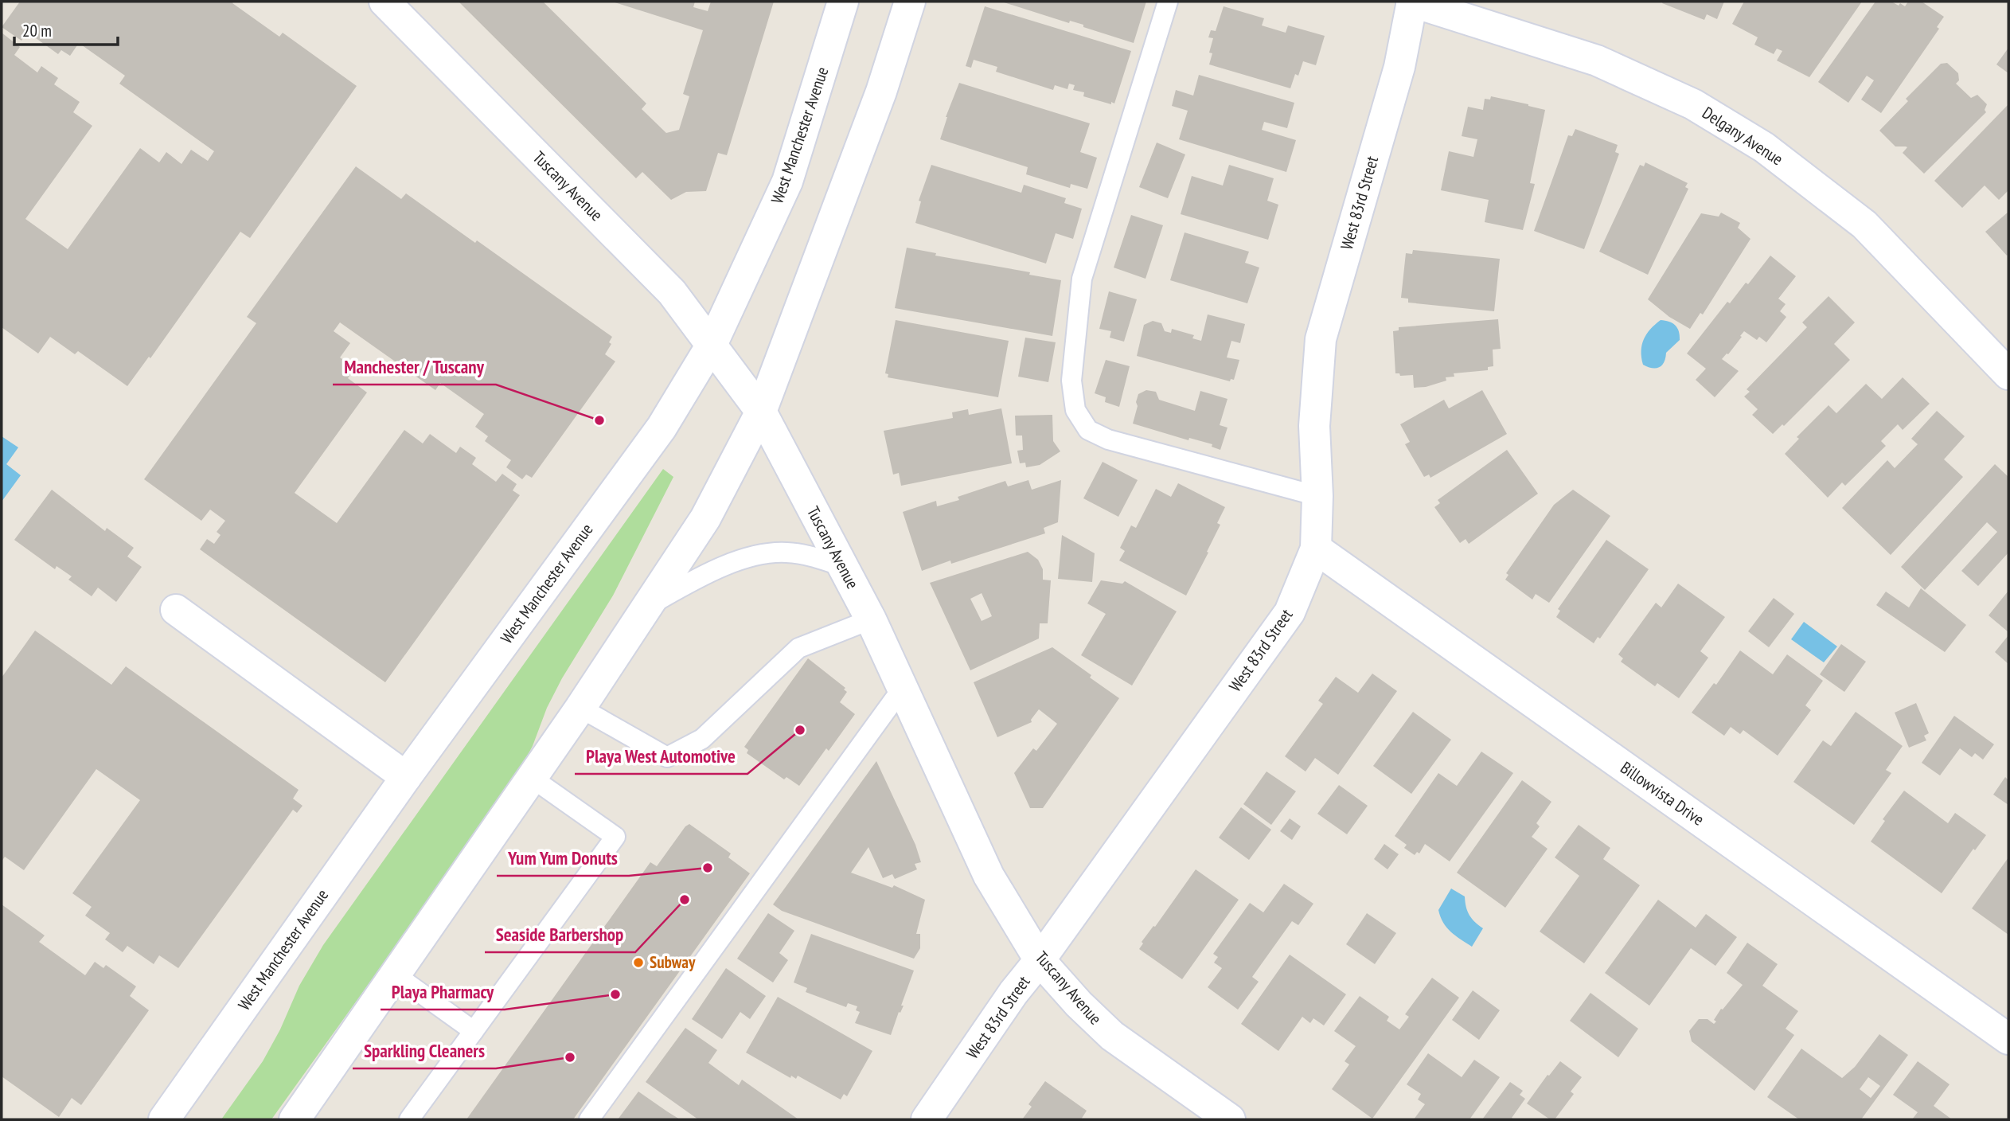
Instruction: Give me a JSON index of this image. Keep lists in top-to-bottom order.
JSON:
{
  "streets": {
    "street": [
      "West Manchester Avenue",
      "Delgany Avenue",
      "Tuscany Avenue",
      "West 83rd Street",
      "Billowvista Drive"
    ]
  },
  "crossings": [
    ["West Manchester Avenue", "Tuscany Avenue"],
    ["Delgany Avenue", "West 83rd Street"],
    ["Tuscany Avenue", "West 83rd Street"],
    ["West 83rd Street", "Billowvista Drive"]
  ],
  "places": [
    "Manchester / Tuscany",
    "Playa West Automotive",
    "Yum Yum Donuts",
    "Seaside Barbershop",
    "Subway",
    "Playa Pharmacy",
    "Sparkling Cleaners"
  ],
  "scale_bar": "20 m"
}
